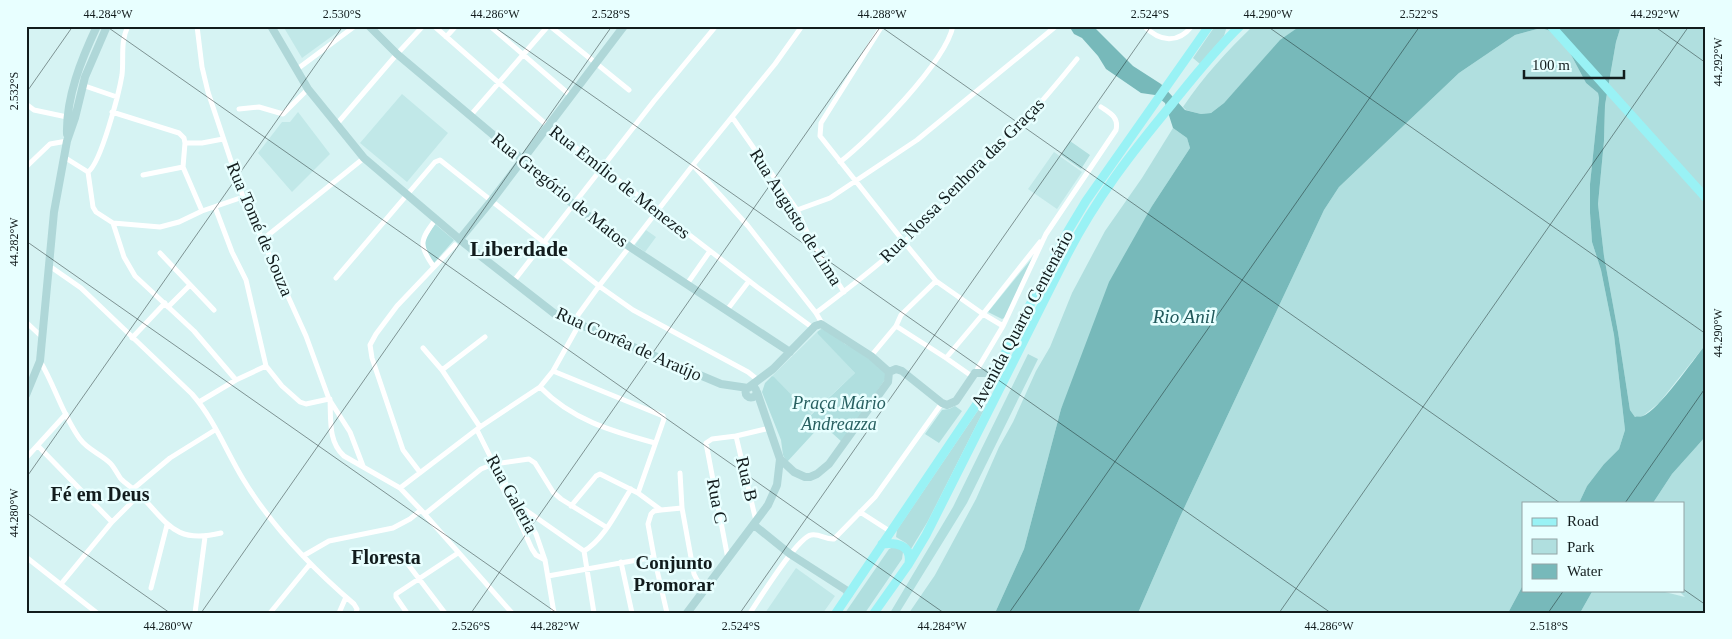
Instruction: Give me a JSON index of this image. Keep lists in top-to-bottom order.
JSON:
{
  "streets": {
    "main road": ["Avenida Quarto Centenário"],
    "street": [
      "Rua Nossa Senhora das Graças",
      "Rua Emílio de Menezes",
      "Rua Gregório de Matos",
      "Rua Augusto de Lima",
      "Rua Tomé de Souza",
      "Rua Corrêa de Araújo",
      "Rua B",
      "Rua Galeria",
      "Rua C"
    ]
  },
  "crossings": [
    ["Rua Nossa Senhora das Graças", "Rua Augusto de Lima"],
    ["Rua B", "Rua C"]
  ],
  "districts": [
    "Liberdade",
    "Fé em Deus",
    "Floresta",
    "Conjunto Promorar"
  ],
  "water": ["Rio Anil"],
  "parks": ["Praça Mário Andreazza"],
  "legend": ["Road", "Park", "Water"],
  "scale_bar": "100 m",
  "coordinates": [
    "44.284°W",
    "2.530°S",
    "44.286°W",
    "2.528°S",
    "44.288°W",
    "2.524°S",
    "44.290°W",
    "2.522°S",
    "44.292°W",
    "2.532°S",
    "44.282°W",
    "44.280°W",
    "2.526°S",
    "2.518°S"
  ]
}
